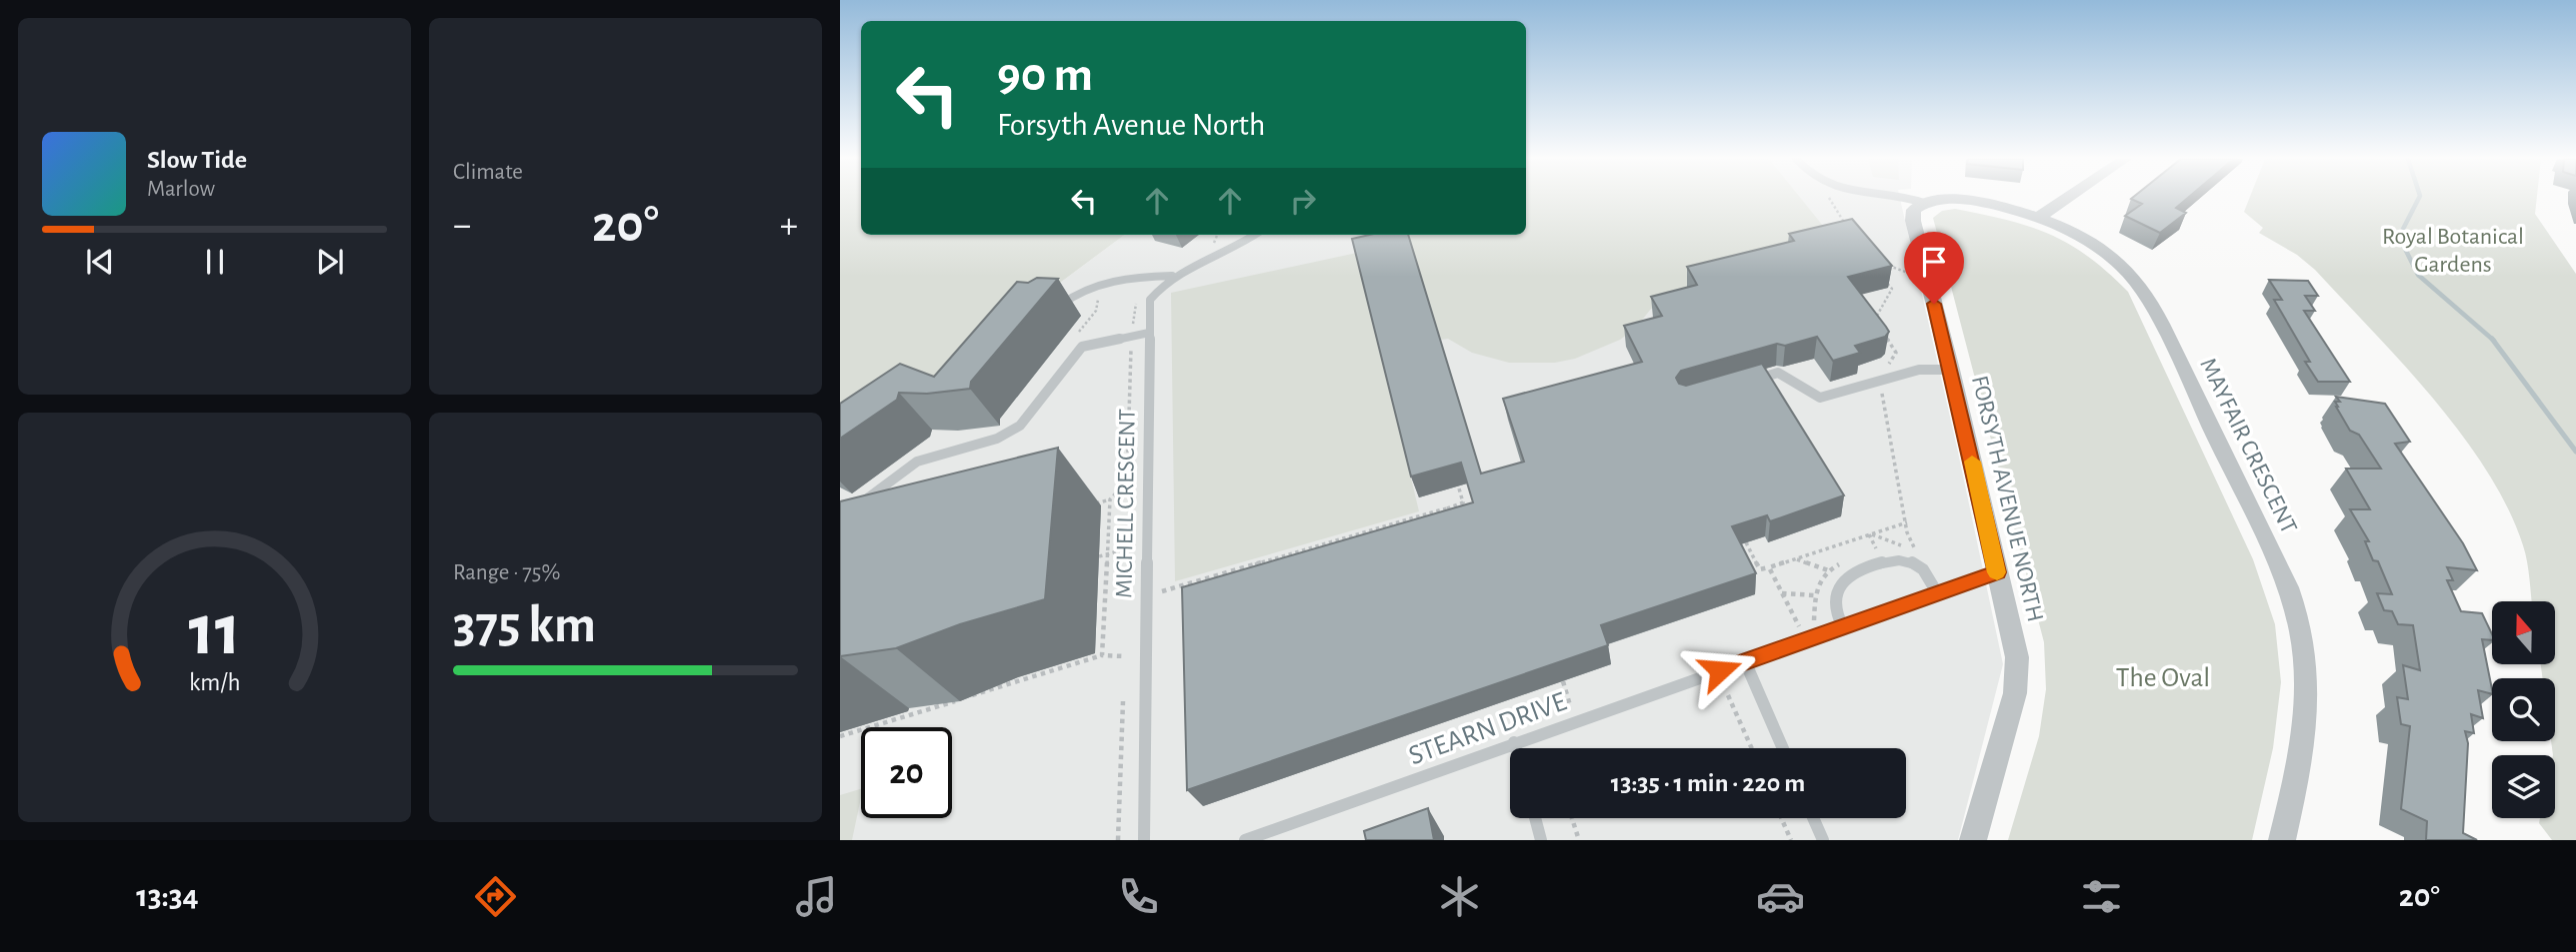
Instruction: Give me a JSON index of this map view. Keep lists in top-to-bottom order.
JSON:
{
  "streets": {
    "street": ["MAYFAIR CRESCENT", "FORSYTH AVENUE NORTH"],
    "lane": ["MICHELL CRESCENT", "STEARN DRIVE"]
  },
  "crossings": [
    ["MAYFAIR CRESCENT", "FORSYTH AVENUE NORTH"],
    ["FORSYTH AVENUE NORTH", "STEARN DRIVE"]
  ],
  "parks": ["Royal Botanical Gardens", "The Oval"],
  "north": "top",
  "page": {
    "tile": [
      "Climate",
      ["Range · 75%", "375 km"]
    ],
    "turn": ["90 m", "Forsyth Avenue North"],
    "song": ["Slow Tide", "Marlow"],
    "heat": ["−", "20°", "+"],
    "limit": "20",
    "trip": "13:35 · 1 min · 220 m",
    "tabs": ["13:34", "20°"],
    "gauge": ["11", "km/h"]
  }
}
